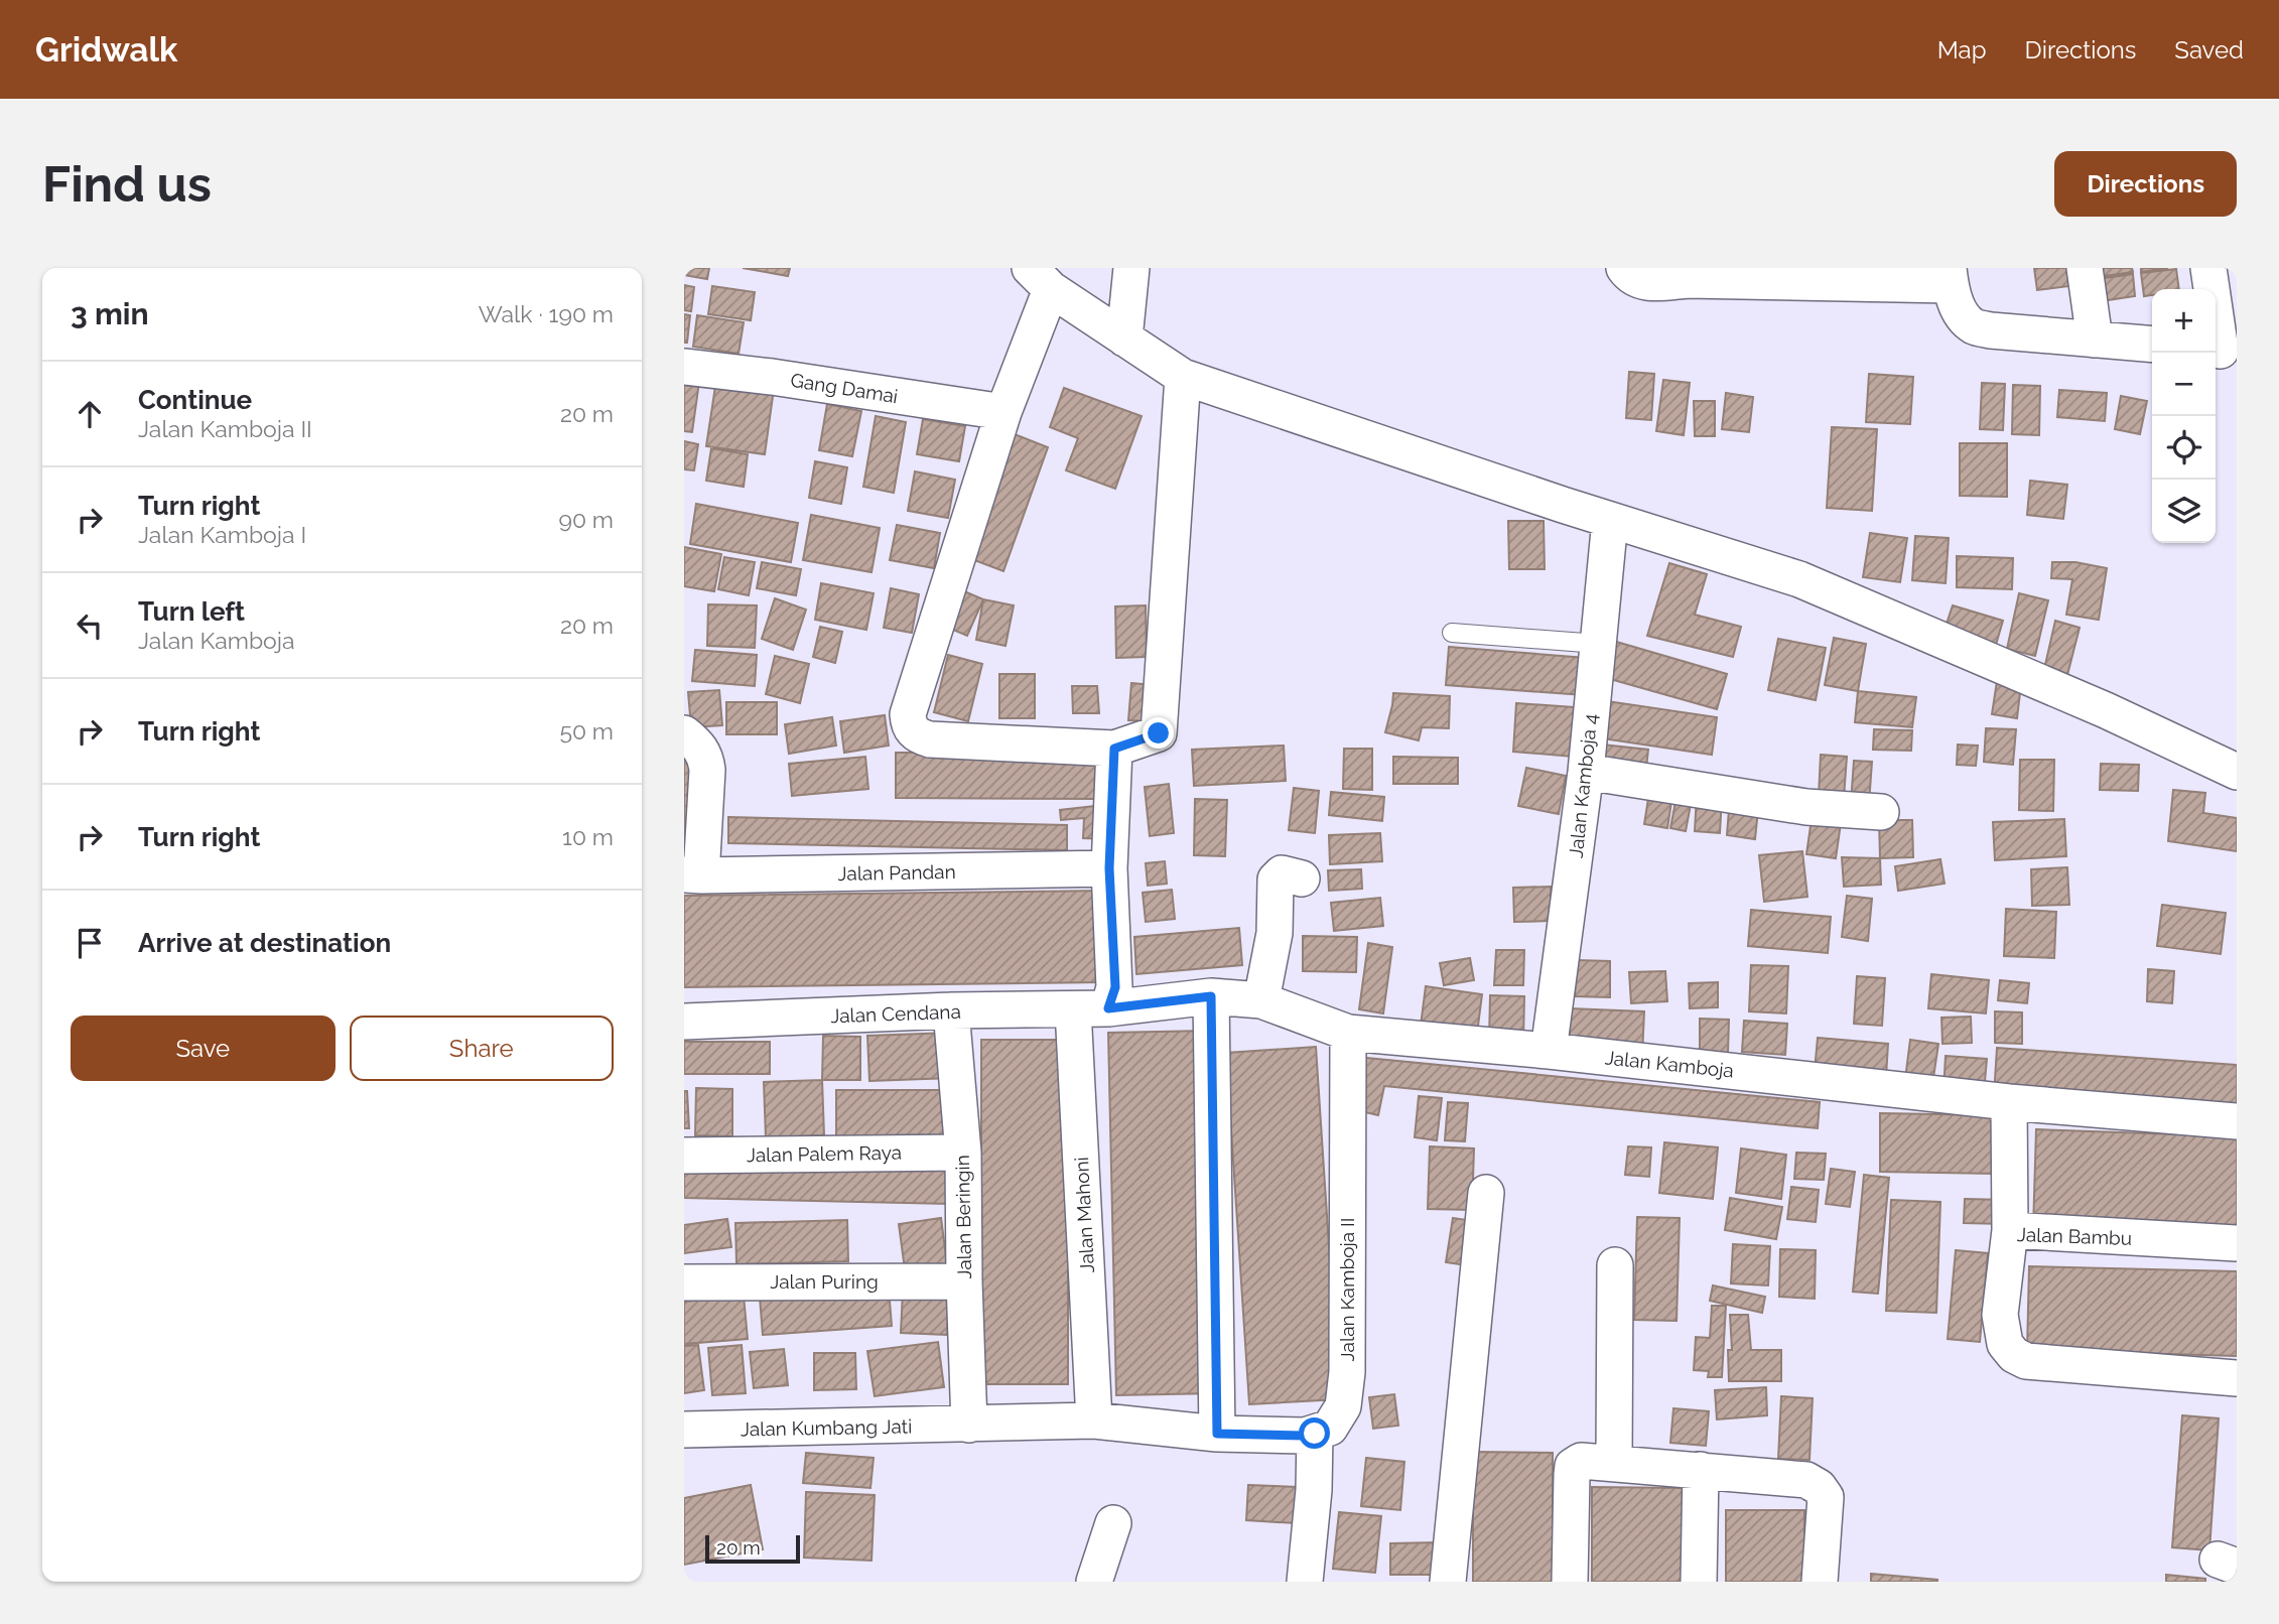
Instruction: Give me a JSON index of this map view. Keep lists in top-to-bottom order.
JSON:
{
  "streets": {
    "street": [
      "Gang Damai",
      "Jalan Kamboja 4",
      "Jalan Pandan",
      "Jalan Cendana",
      "Jalan Kamboja",
      "Jalan Palem Raya",
      "Jalan Mahoni",
      "Jalan Beringin",
      "Jalan Bambu",
      "Jalan Puring",
      "Jalan Kamboja II",
      "Jalan Kumbang Jati"
    ]
  },
  "crossings": [
    ["Jalan Kamboja 4", "Jalan Kamboja"],
    ["Jalan Cendana", "Jalan Kamboja"],
    ["Jalan Cendana", "Jalan Mahoni"],
    ["Jalan Cendana", "Jalan Beringin"],
    ["Jalan Kamboja", "Jalan Kamboja II"],
    ["Jalan Palem Raya", "Jalan Beringin"],
    ["Jalan Mahoni", "Jalan Kumbang Jati"],
    ["Jalan Beringin", "Jalan Puring"],
    ["Jalan Beringin", "Jalan Kumbang Jati"]
  ],
  "scale_bar": "20 m",
  "page": {
    "header": "Gridwalk",
    "nav": ["Map", "Directions", "Saved"],
    "buttons": [
      "Directions",
      ["Save", "Share"]
    ],
    "title": "Find us",
    "heading": ["3 min", "Walk · 190 m"],
    "map_buttons": ["+", "−"],
    "list": [
      ["Continue", "Jalan Kamboja II", "20 m"],
      ["Turn right", "Jalan Kamboja I", "90 m"],
      ["Turn left", "Jalan Kamboja", "20 m"],
      ["Turn right", "50 m"],
      ["Turn right", "10 m"],
      "Arrive at destination"
    ],
    "scale": "20 m"
  }
}
